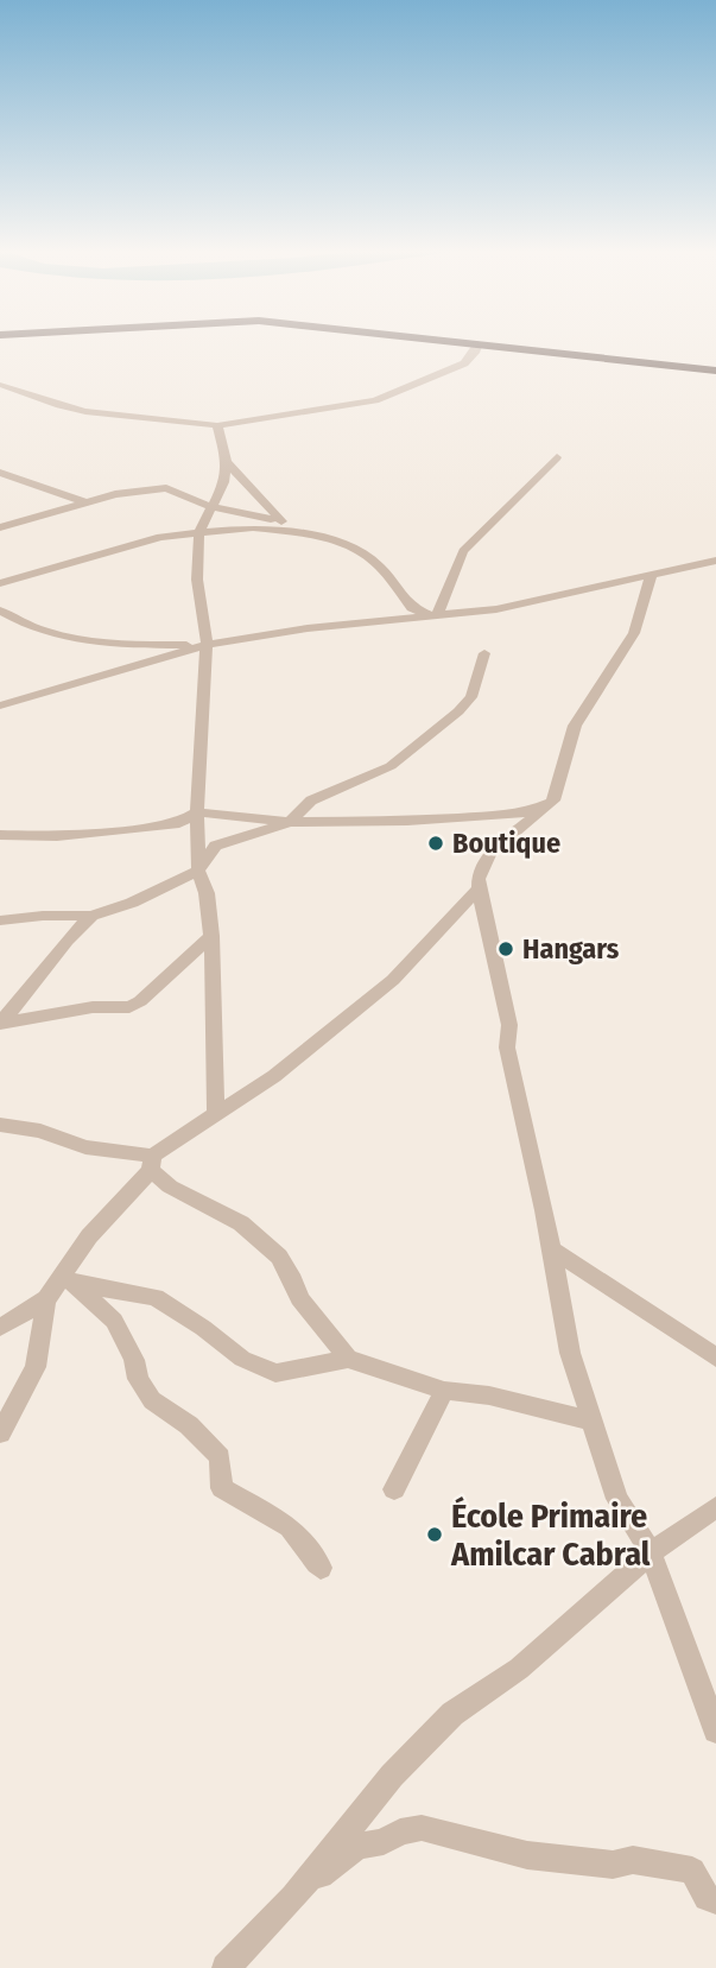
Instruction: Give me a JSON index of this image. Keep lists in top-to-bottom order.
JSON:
{
  "places": ["Boutique", "Hangars", "École Primaire Amilcar Cabral"]
}
